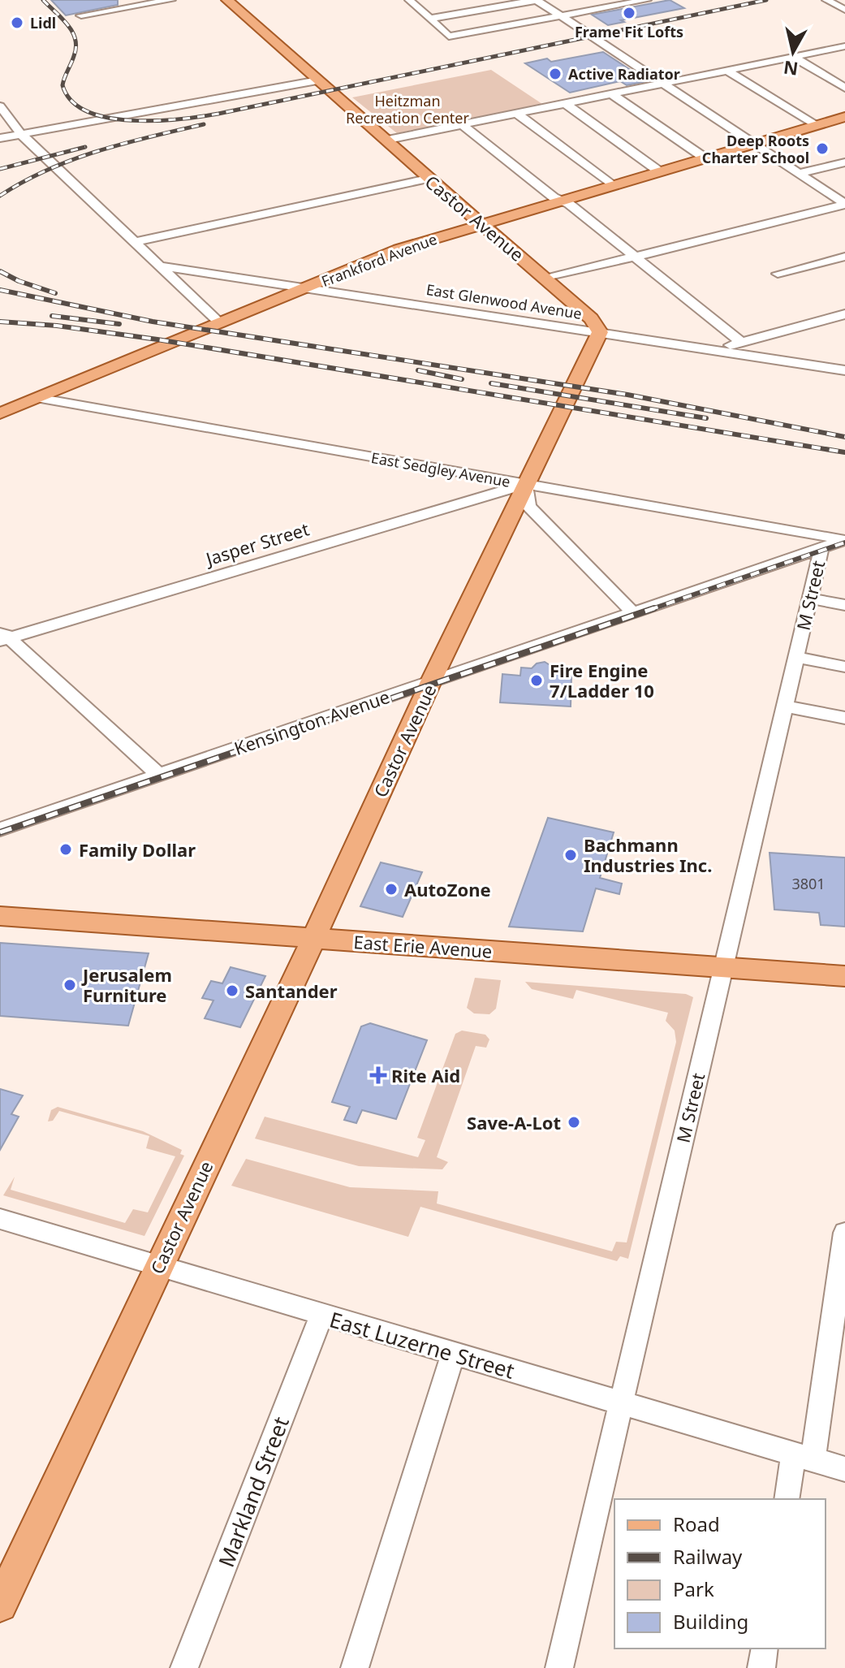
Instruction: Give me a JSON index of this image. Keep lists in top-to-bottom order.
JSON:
{
  "streets": {
    "main road": ["Castor Avenue", "Frankford Avenue", "East Erie Avenue"],
    "street": [
      "East Glenwood Avenue",
      "East Sedgley Avenue",
      "Jasper Street",
      "M Street",
      "Kensington Avenue",
      "East Luzerne Street",
      "Markland Street"
    ]
  },
  "crossings": [
    ["Castor Avenue", "Frankford Avenue"],
    ["Castor Avenue", "East Glenwood Avenue"],
    ["Castor Avenue", "East Sedgley Avenue"],
    ["Castor Avenue", "Jasper Street"],
    ["Castor Avenue", "Kensington Avenue"],
    ["Castor Avenue", "East Erie Avenue"],
    ["Castor Avenue", "East Luzerne Street"],
    ["Frankford Avenue", "East Glenwood Avenue"],
    ["Frankford Avenue", "East Sedgley Avenue"],
    ["East Sedgley Avenue", "Jasper Street"],
    ["East Sedgley Avenue", "Kensington Avenue"],
    ["M Street", "Kensington Avenue"],
    ["M Street", "East Erie Avenue"],
    ["M Street", "East Luzerne Street"],
    ["East Luzerne Street", "Markland Street"]
  ],
  "parks": ["Heitzman Recreation Center"],
  "places": {
    "other": [
      "Frame Fit Lofts",
      "Lidl",
      "Active Radiator",
      "Deep Roots Charter School",
      "Fire Engine 7/Ladder 10",
      "Family Dollar",
      "Bachmann Industries Inc.",
      "AutoZone",
      "Jerusalem Furniture",
      "Santander",
      "Save-A-Lot"
    ],
    "health": ["Rite Aid"]
  },
  "house_numbers": ["3801"],
  "legend": [
    "Road",
    "Railway",
    "Park",
    "Building"
  ],
  "north": "bottom"
}
